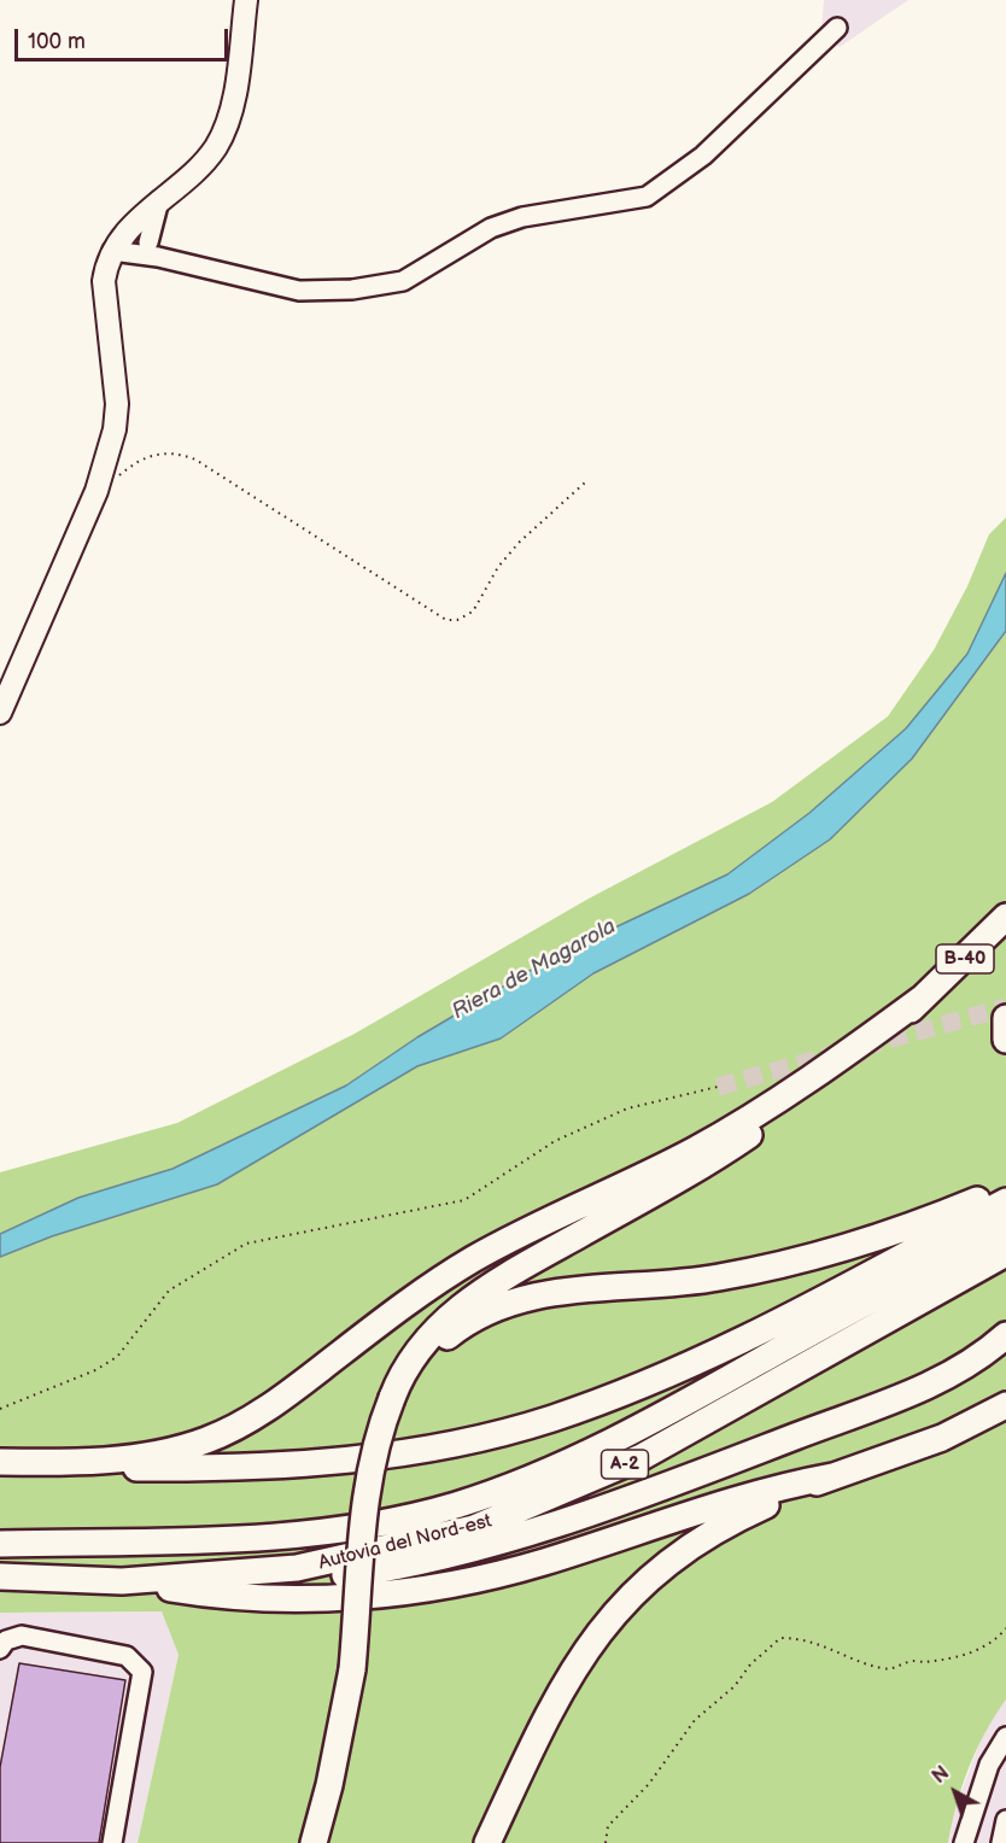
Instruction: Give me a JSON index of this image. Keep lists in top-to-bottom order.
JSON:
{
  "streets": {
    "highway": ["B-40", "A-2", "Autovia del Nord-est"]
  },
  "water": ["Riera de Magarola"],
  "scale_bar": "100 m",
  "north": "top left"
}
